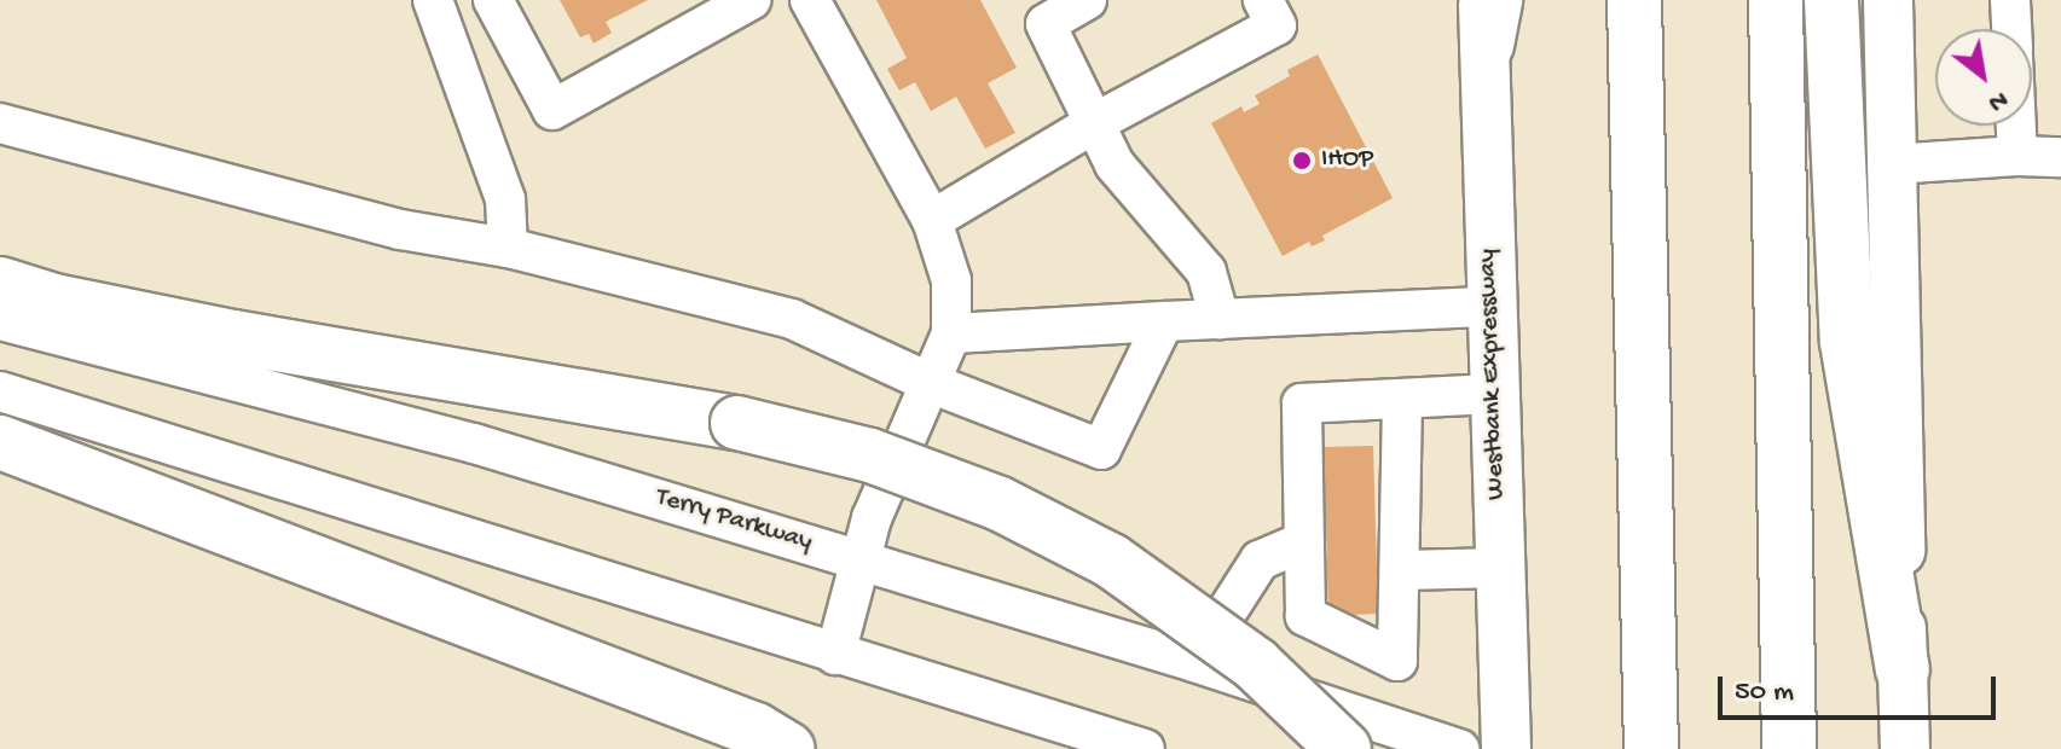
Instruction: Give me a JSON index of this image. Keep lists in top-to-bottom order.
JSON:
{
  "streets": {
    "main road": ["Westbank Expressway"],
    "street": ["Terry Parkway"]
  },
  "places": ["IHOP"],
  "scale_bar": "50 m",
  "north": "bottom right"
}
